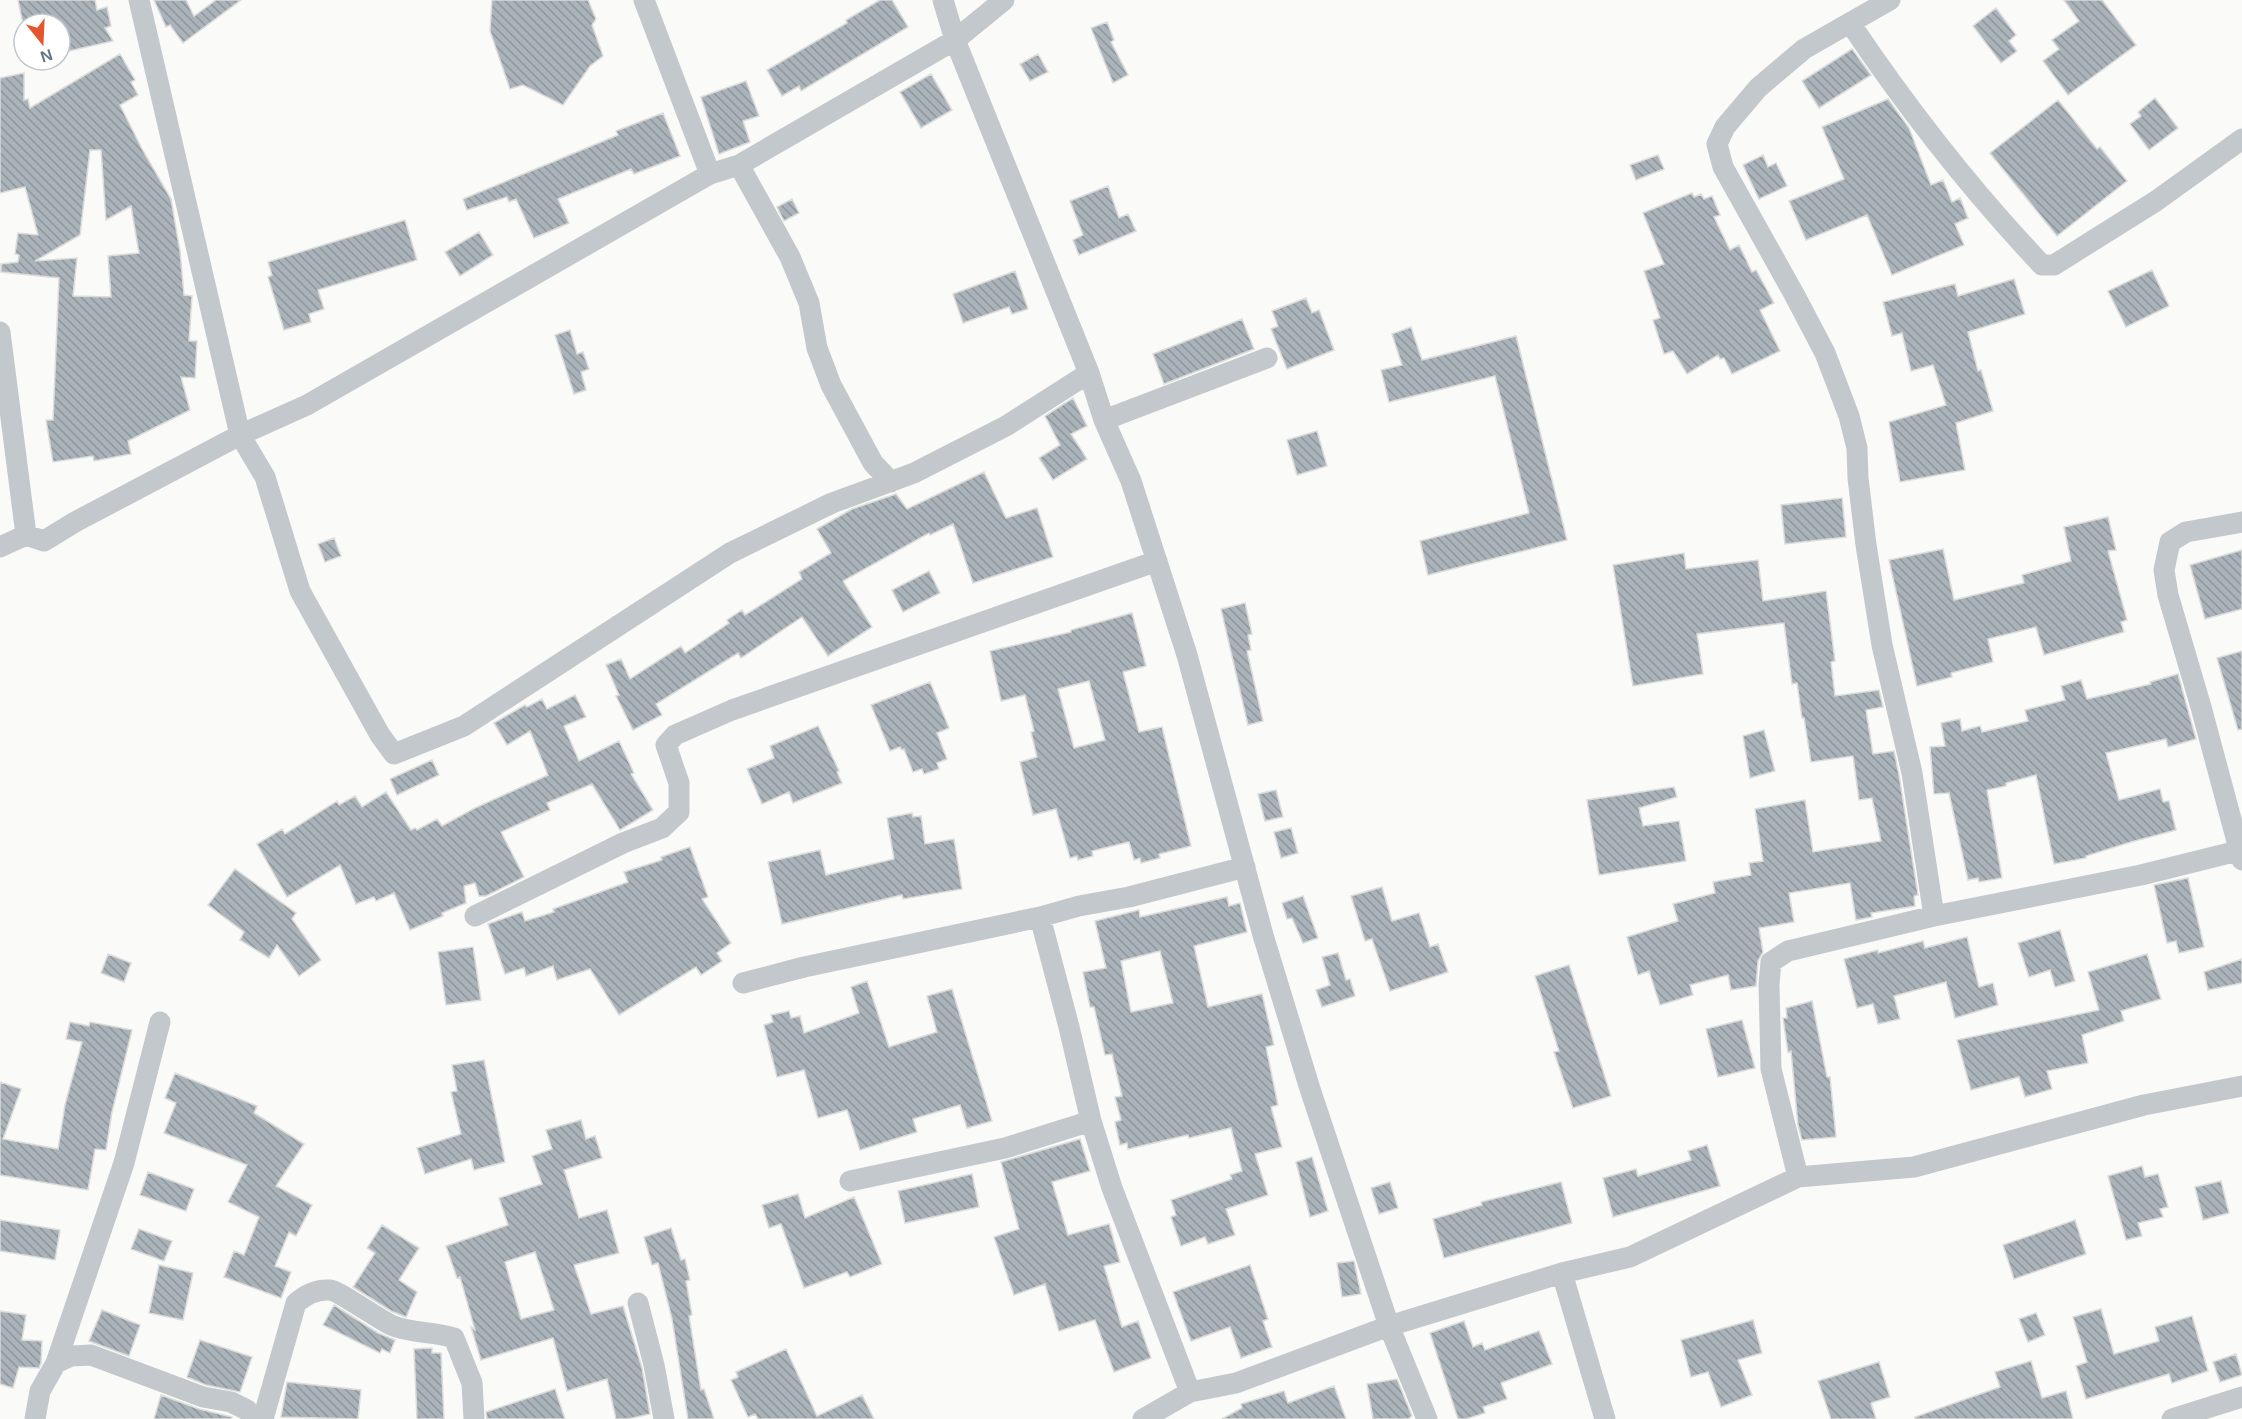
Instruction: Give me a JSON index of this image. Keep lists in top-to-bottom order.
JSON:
{
  "north": "bottom"
}
